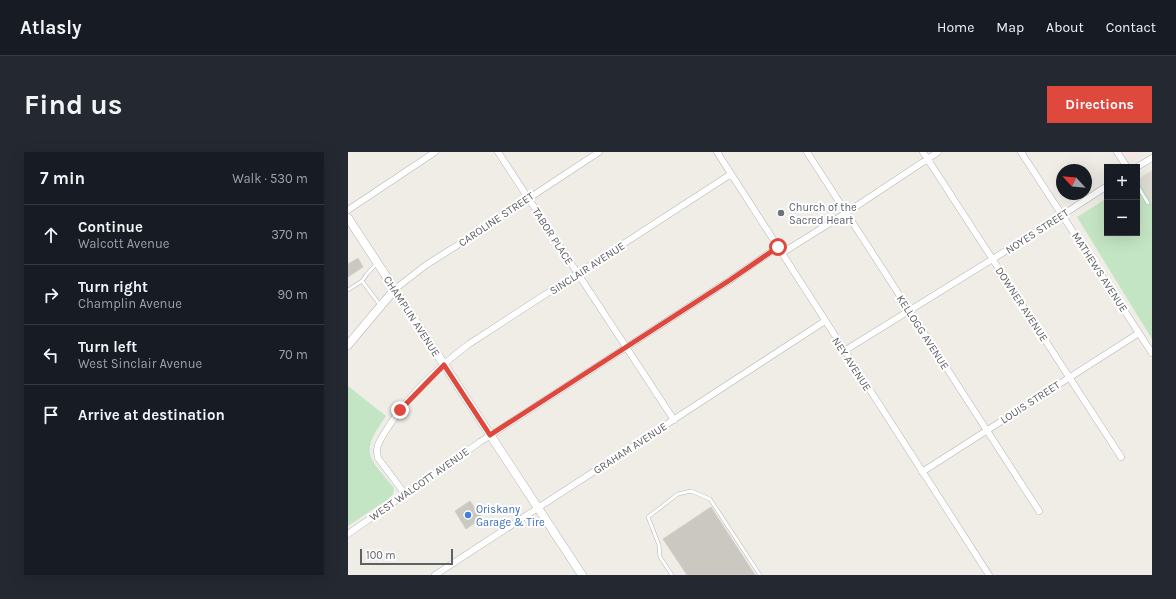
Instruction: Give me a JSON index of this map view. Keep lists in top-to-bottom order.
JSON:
{
  "streets": {
    "street": [
      "CAROLINE STREET",
      "NOYES STREET",
      "TABOR PLACE",
      "SINCLAIR AVENUE",
      "MATHEWS AVENUE",
      "DOWNER AVENUE",
      "CHAMPLIN AVENUE",
      "KELLOGG AVENUE",
      "NEY AVENUE",
      "LOUIS STREET",
      "GRAHAM AVENUE",
      "WEST WALCOTT AVENUE"
    ]
  },
  "crossings": [
    ["CAROLINE STREET", "TABOR PLACE"],
    ["CAROLINE STREET", "CHAMPLIN AVENUE"],
    ["NOYES STREET", "MATHEWS AVENUE"],
    ["NOYES STREET", "DOWNER AVENUE"],
    ["NOYES STREET", "KELLOGG AVENUE"],
    ["NOYES STREET", "NEY AVENUE"],
    ["TABOR PLACE", "SINCLAIR AVENUE"],
    ["TABOR PLACE", "GRAHAM AVENUE"],
    ["TABOR PLACE", "WEST WALCOTT AVENUE"],
    ["SINCLAIR AVENUE", "CHAMPLIN AVENUE"],
    ["SINCLAIR AVENUE", "NEY AVENUE"],
    ["SINCLAIR AVENUE", "WEST WALCOTT AVENUE"],
    ["MATHEWS AVENUE", "LOUIS STREET"],
    ["DOWNER AVENUE", "LOUIS STREET"],
    ["CHAMPLIN AVENUE", "GRAHAM AVENUE"],
    ["CHAMPLIN AVENUE", "WEST WALCOTT AVENUE"],
    ["KELLOGG AVENUE", "LOUIS STREET"],
    ["NEY AVENUE", "LOUIS STREET"],
    ["NEY AVENUE", "GRAHAM AVENUE"],
    ["NEY AVENUE", "WEST WALCOTT AVENUE"]
  ],
  "places": ["Church of the Sacred Heart", "Oriskany Garage & Tire"],
  "scale_bar": "100 m",
  "north": "top left",
  "page": {
    "header": "Atlasly",
    "nav": [
      "Home",
      "Map",
      "About",
      "Contact"
    ],
    "buttons": "Directions",
    "title": "Find us",
    "heading": ["7 min", "Walk · 530 m"],
    "map_buttons": ["+", "−"],
    "list": [
      ["Continue", "Walcott Avenue", "370 m"],
      ["Turn right", "Champlin Avenue", "90 m"],
      ["Turn left", "West Sinclair Avenue", "70 m"],
      "Arrive at destination"
    ],
    "scale": "100 m"
  }
}
